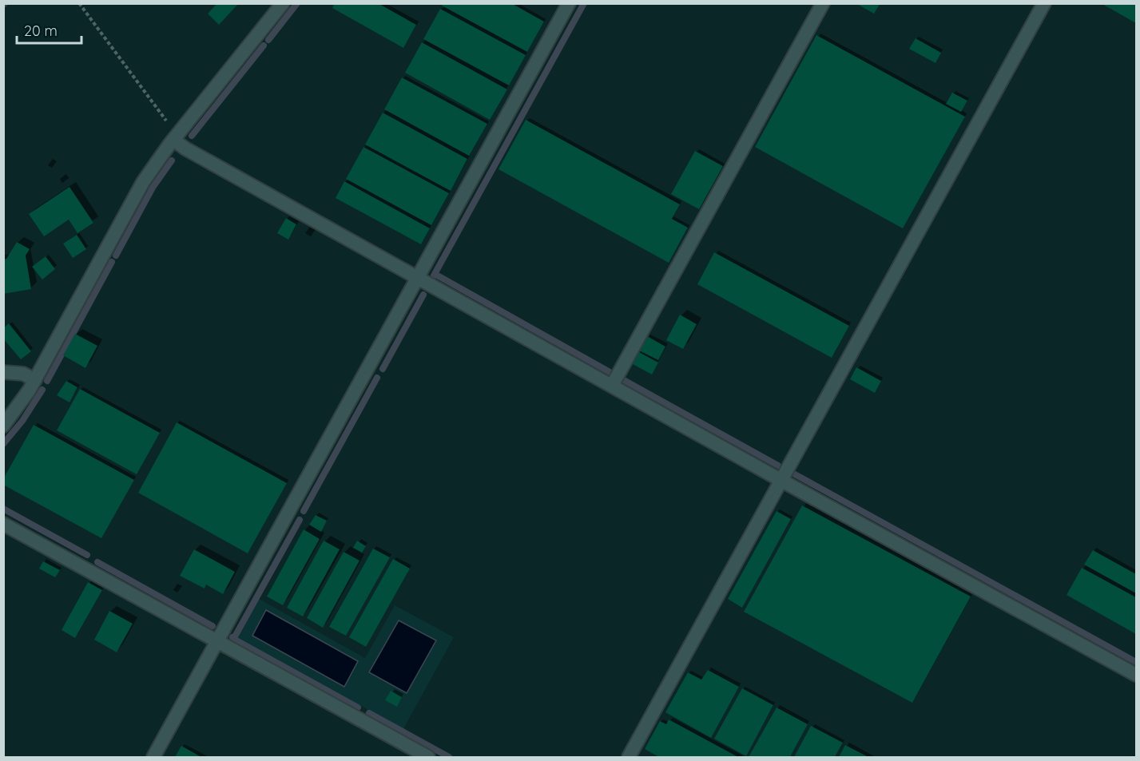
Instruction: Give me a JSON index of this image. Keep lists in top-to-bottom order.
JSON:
{
  "scale_bar": "20 m"
}
